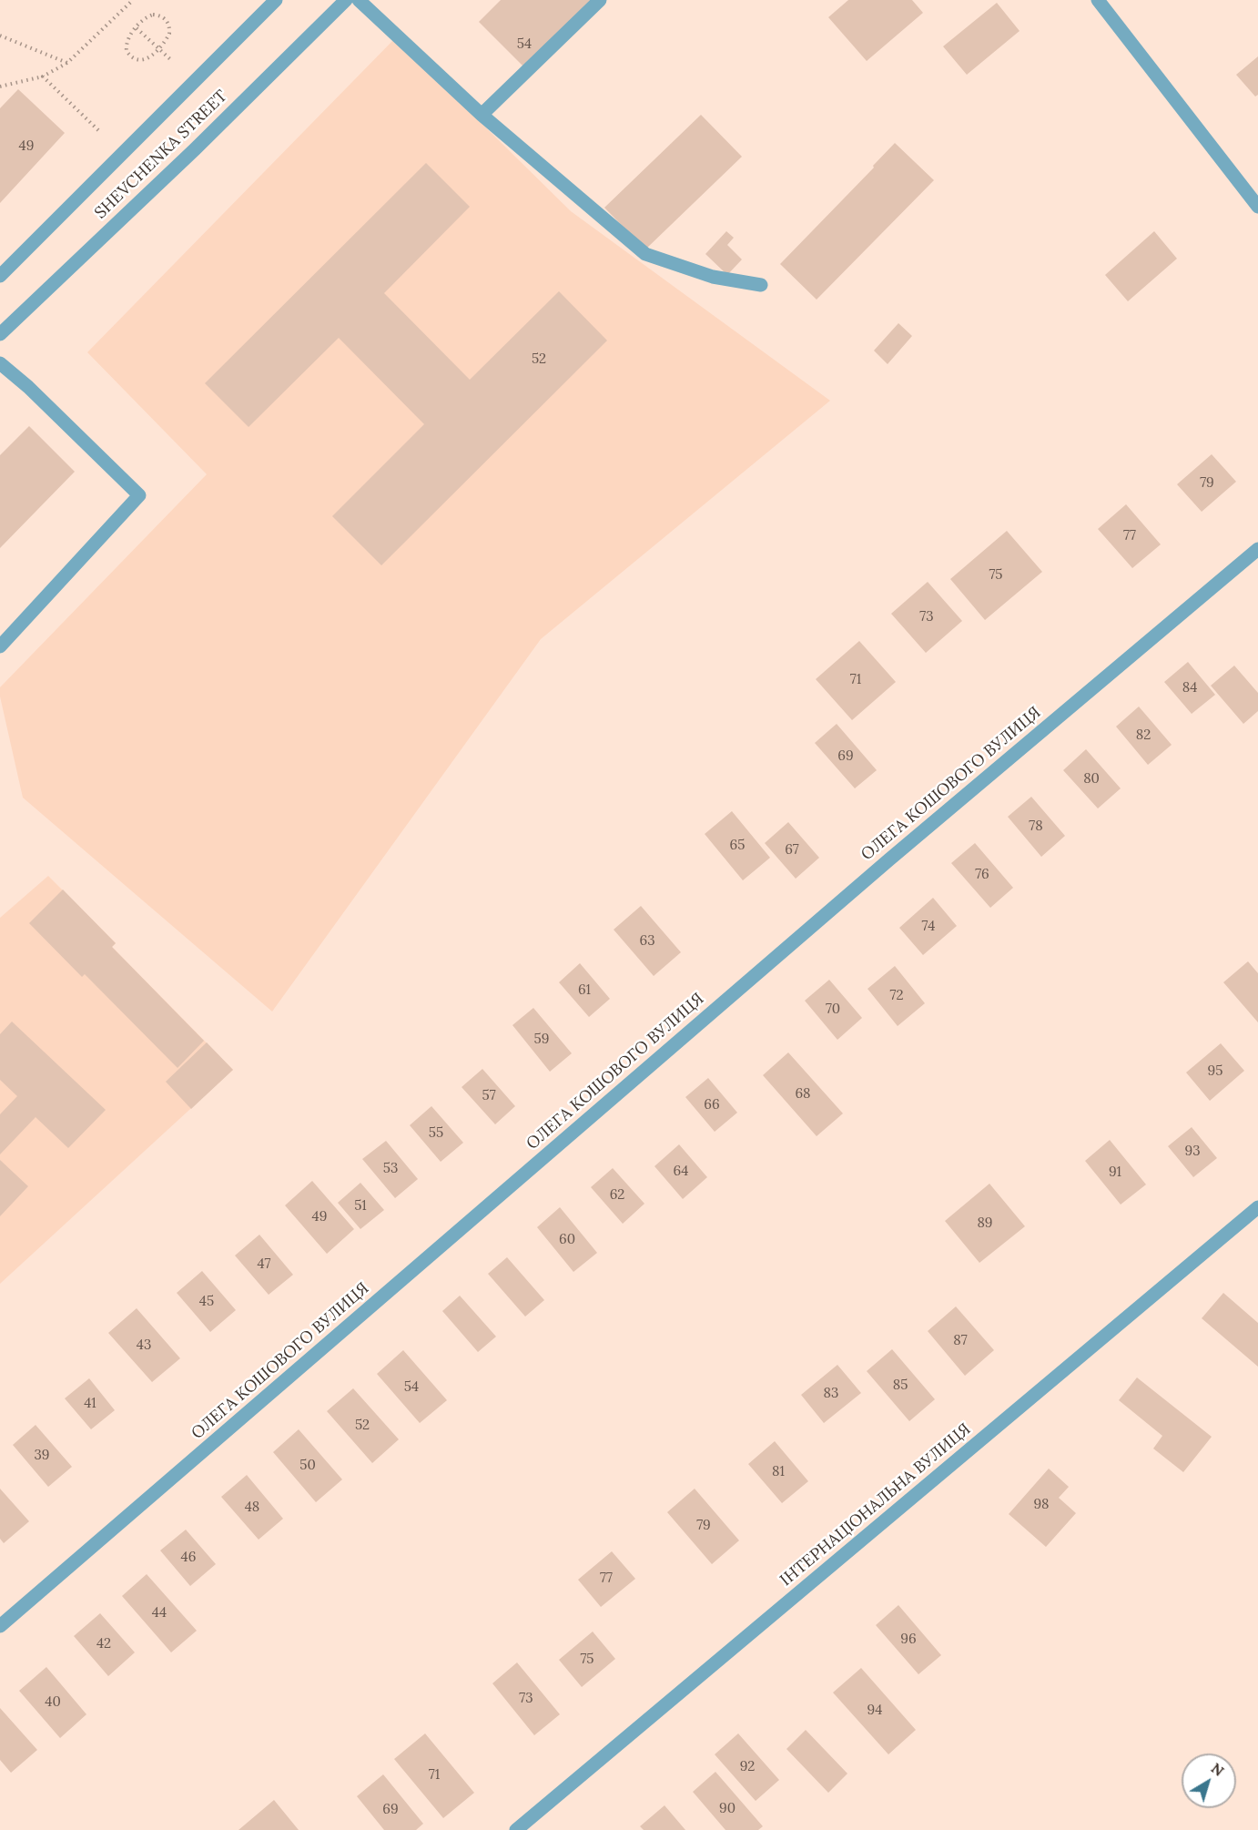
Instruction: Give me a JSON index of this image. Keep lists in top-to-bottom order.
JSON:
{
  "streets": {
    "street": ["SHEVCHENKA STREET", "ОЛЕГА КОШОВОГО ВУЛИЦЯ", "ІНТЕРНАЦІОНАЛЬНА ВУЛИЦЯ"]
  },
  "house_numbers": [
    "54",
    "49",
    "52",
    "79",
    "77",
    "75",
    "73",
    "71",
    "84",
    "82",
    "69",
    "80",
    "78",
    "65",
    "67",
    "76",
    "74",
    "63",
    "61",
    "72",
    "70",
    "59",
    "95",
    "68",
    "57",
    "66",
    "55",
    "93",
    "53",
    "64",
    "91",
    "62",
    "51",
    "49",
    "89",
    "60",
    "47",
    "45",
    "87",
    "43",
    "85",
    "54",
    "83",
    "41",
    "52",
    "39",
    "50",
    "81",
    "98",
    "48",
    "79",
    "46",
    "77",
    "44",
    "96",
    "42",
    "75",
    "73",
    "40",
    "94",
    "92",
    "71",
    "90",
    "69"
  ],
  "north": "top right"
}
